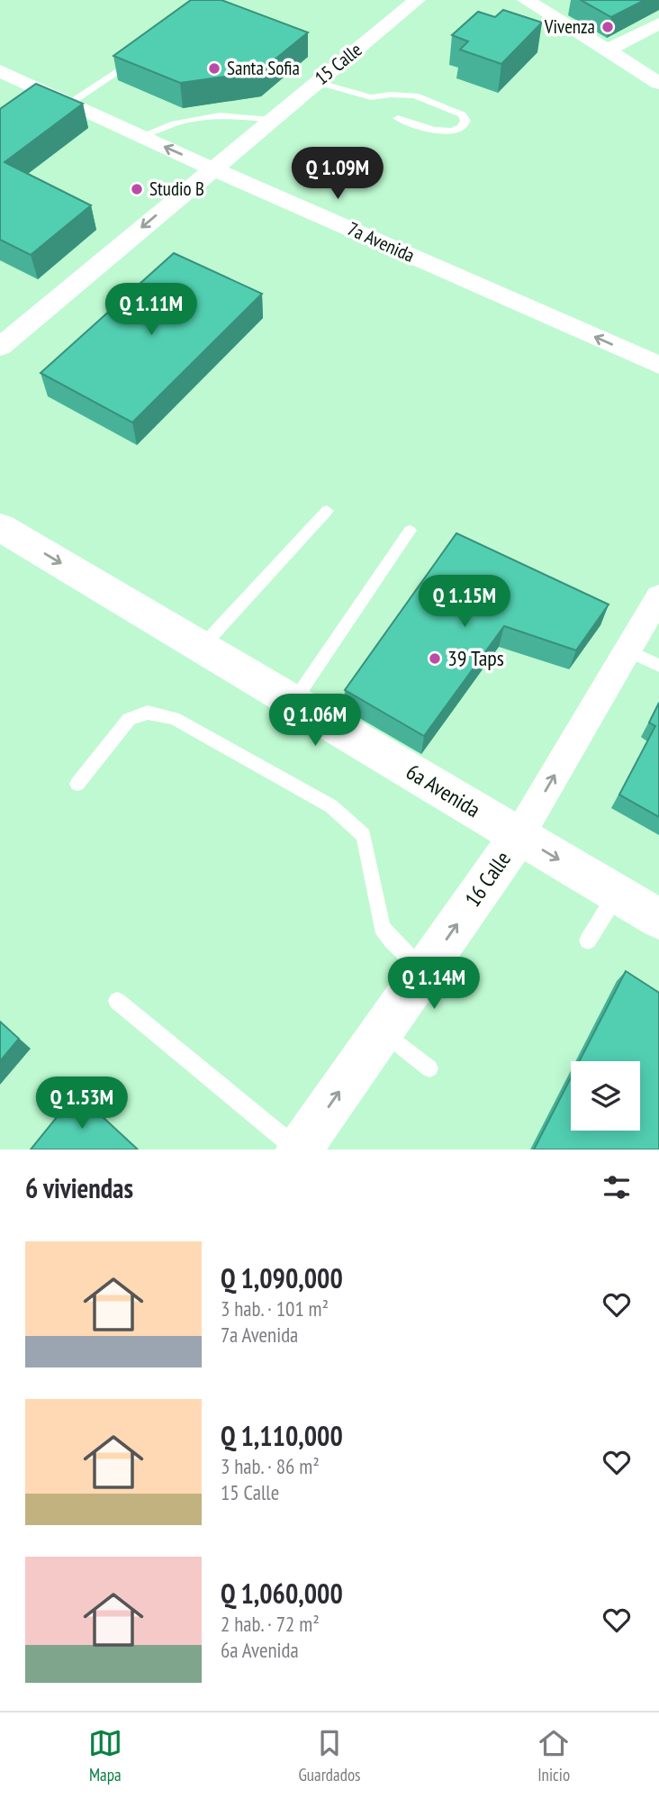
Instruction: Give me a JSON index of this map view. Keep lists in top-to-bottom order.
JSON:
{
  "streets": {
    "street": [
      "15 Calle",
      "7a Avenida",
      "6a Avenida",
      "16 Calle"
    ]
  },
  "crossings": [
    ["15 Calle", "7a Avenida"],
    ["6a Avenida", "16 Calle"]
  ],
  "one_way": [
    "15 Calle",
    "7a Avenida",
    "6a Avenida",
    "16 Calle"
  ],
  "places": [
    "Vivenza",
    "Santa Sofia",
    "Studio B",
    "39 Taps"
  ],
  "page": {
    "price": [
      "Q 1.09M",
      "Q 1.11M",
      "Q 1.15M",
      "Q 1.06M",
      "Q 1.14M",
      "Q 1.53M"
    ],
    "heading": "6 viviendas",
    "list": [
      {
        "name": "Q 1,090,000",
        "note": "3 hab. · 101 m² · 7a Avenida"
      },
      {
        "name": "Q 1,110,000",
        "note": "3 hab. · 86 m² · 15 Calle"
      },
      {
        "name": "Q 1,060,000",
        "note": "2 hab. · 72 m² · 6a Avenida"
      }
    ],
    "tabs": ["Mapa", "Guardados", "Inicio"]
  }
}
